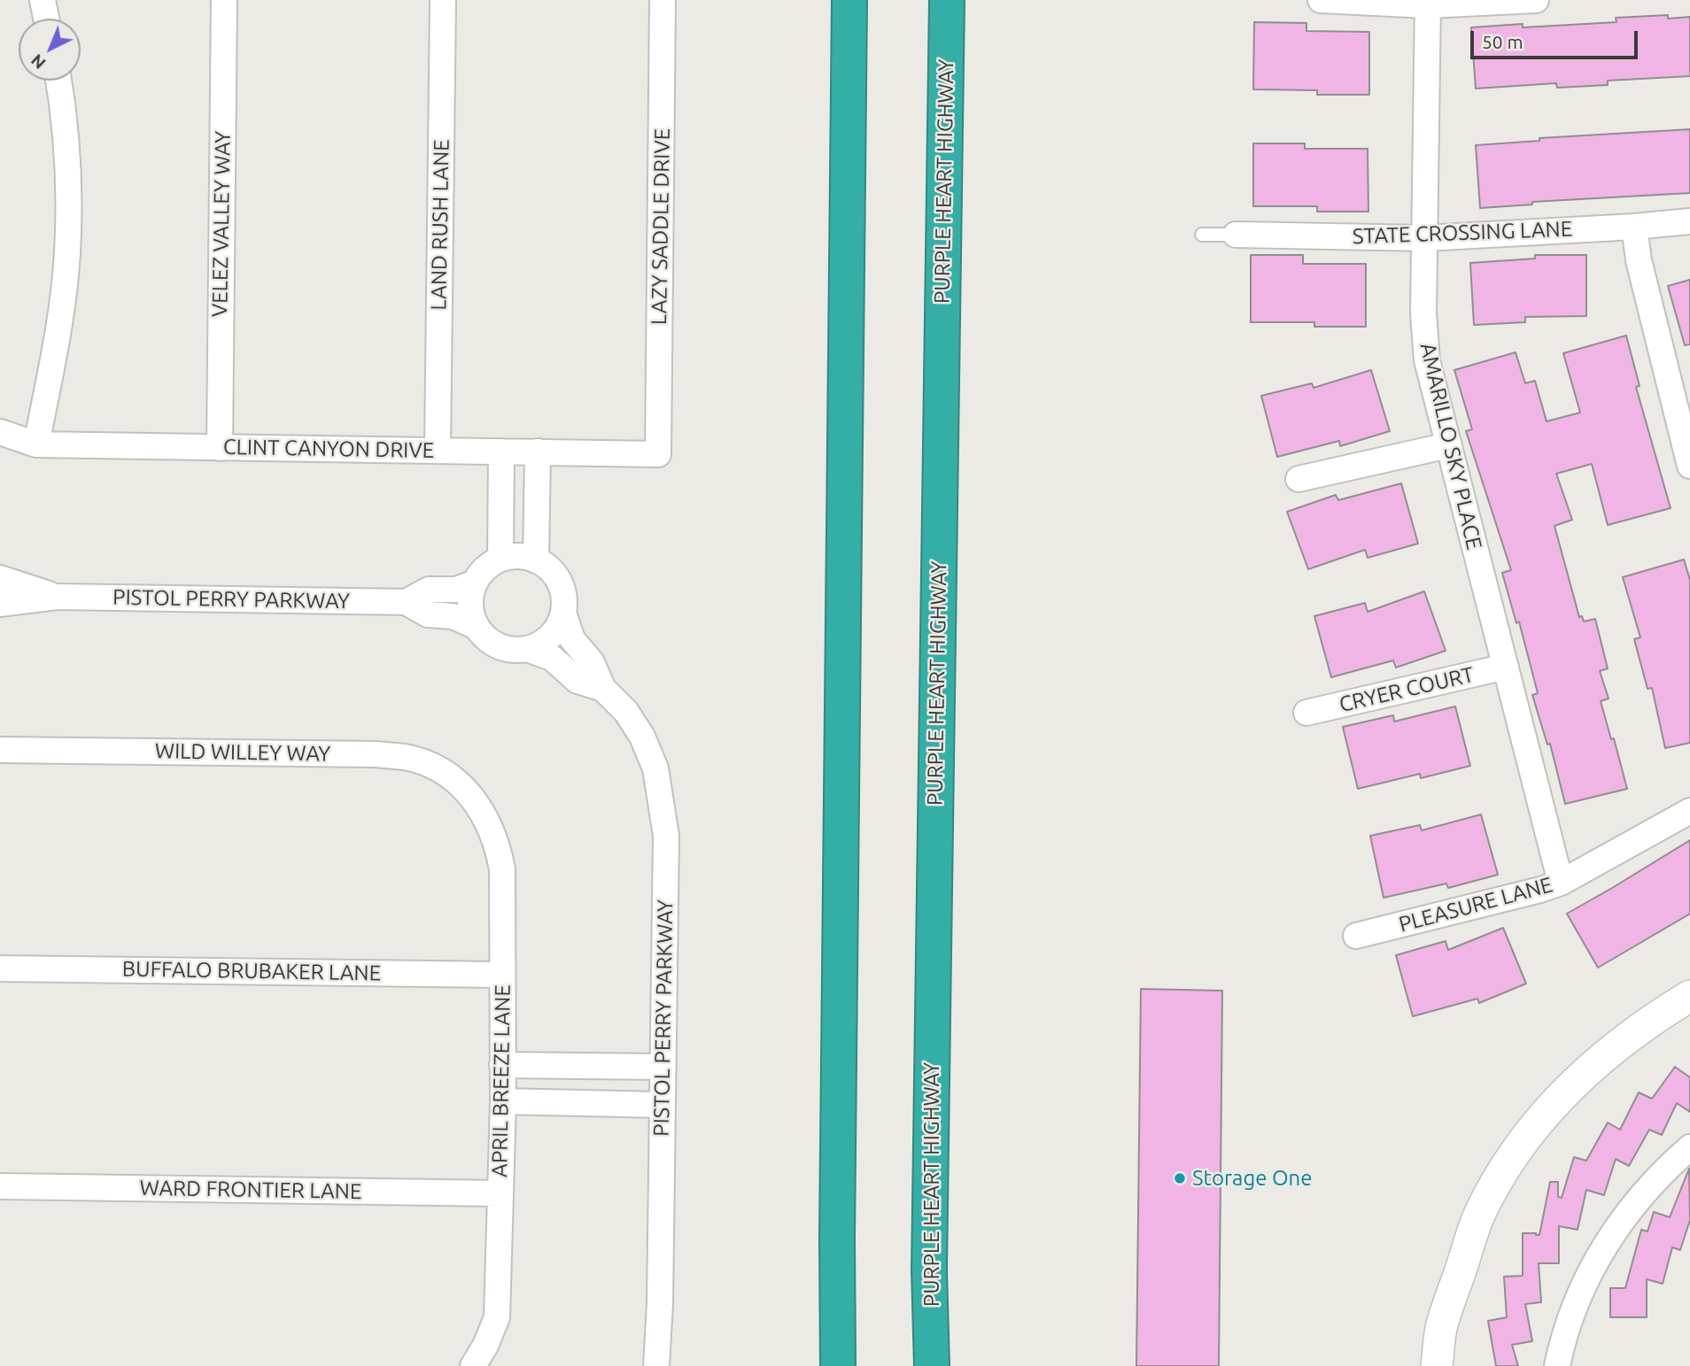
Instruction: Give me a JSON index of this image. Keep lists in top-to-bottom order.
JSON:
{
  "streets": {
    "highway": ["PURPLE HEART HIGHWAY"],
    "street": [
      "VELEZ VALLEY WAY",
      "LAND RUSH LANE",
      "LAZY SADDLE DRIVE",
      "STATE CROSSING LANE",
      "AMARILLO SKY PLACE",
      "CLINT CANYON DRIVE",
      "PISTOL PERRY PARKWAY",
      "CRYER COURT",
      "WILD WILLEY WAY",
      "PLEASURE LANE",
      "BUFFALO BRUBAKER LANE",
      "APRIL BREEZE LANE",
      "WARD FRONTIER LANE"
    ]
  },
  "crossings": [
    ["VELEZ VALLEY WAY", "CLINT CANYON DRIVE"],
    ["LAND RUSH LANE", "CLINT CANYON DRIVE"],
    ["LAZY SADDLE DRIVE", "CLINT CANYON DRIVE"],
    ["STATE CROSSING LANE", "AMARILLO SKY PLACE"],
    ["AMARILLO SKY PLACE", "CRYER COURT"],
    ["AMARILLO SKY PLACE", "PLEASURE LANE"],
    ["WILD WILLEY WAY", "APRIL BREEZE LANE"],
    ["BUFFALO BRUBAKER LANE", "APRIL BREEZE LANE"],
    ["APRIL BREEZE LANE", "WARD FRONTIER LANE"]
  ],
  "places": ["Storage One"],
  "scale_bar": "50 m",
  "north": "bottom left"
}
